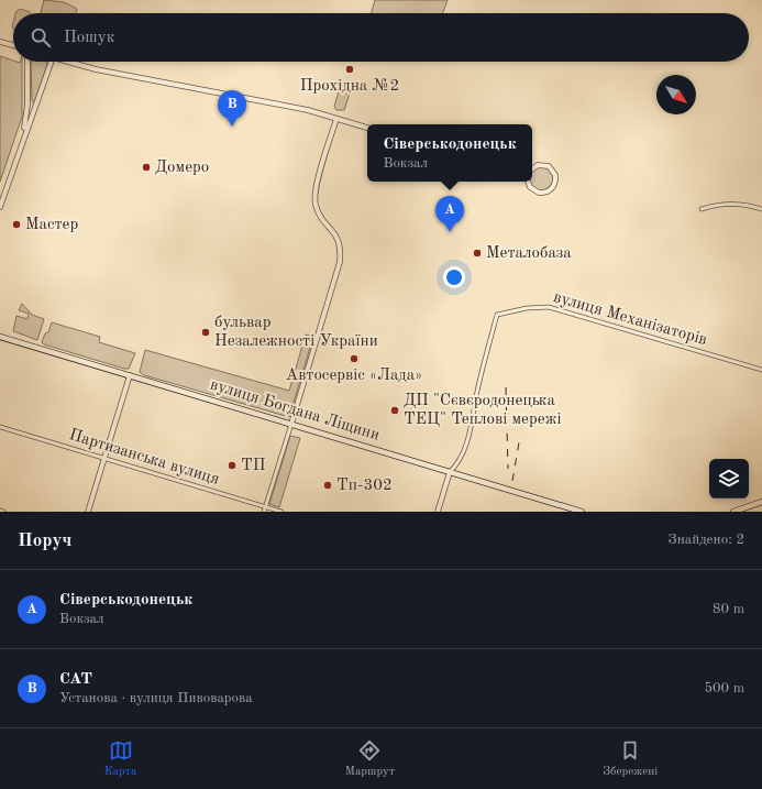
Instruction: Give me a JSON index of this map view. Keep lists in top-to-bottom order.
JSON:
{
  "streets": {
    "main road": ["вулиця Богдана Ліщини"],
    "street": ["вулиця Механізаторів", "Партизанська вулиця"]
  },
  "crossings": [
    ["вулиця Механізаторів", "вулиця Богдана Ліщини"]
  ],
  "places": [
    "Прохідна №2",
    "Домеро",
    "Мастер",
    "Металобаза",
    "бульвар Незалежності України",
    "Автосервіс «Лада»",
    "ДП \"Сєвєродонецька ТЕЦ\" Теплові мережі",
    "ТП",
    "Тп-302"
  ],
  "north": "bottom right",
  "page": {
    "search": "Пошук",
    "pins": ["B", "A"],
    "popup": ["Сіверськодонецьк", "Вокзал"],
    "heading": ["Поруч", "Знайдено: 2"],
    "list": [
      {
        "mark": "A",
        "name": "Сіверськодонецьк",
        "note": "Вокзал",
        "value": "80 m"
      },
      {
        "mark": "B",
        "name": "CAT",
        "note": "Установа · вулиця Пивоварова",
        "value": "500 m"
      }
    ],
    "nav": ["Карта", "Маршрут", "Збережені"]
  }
}
